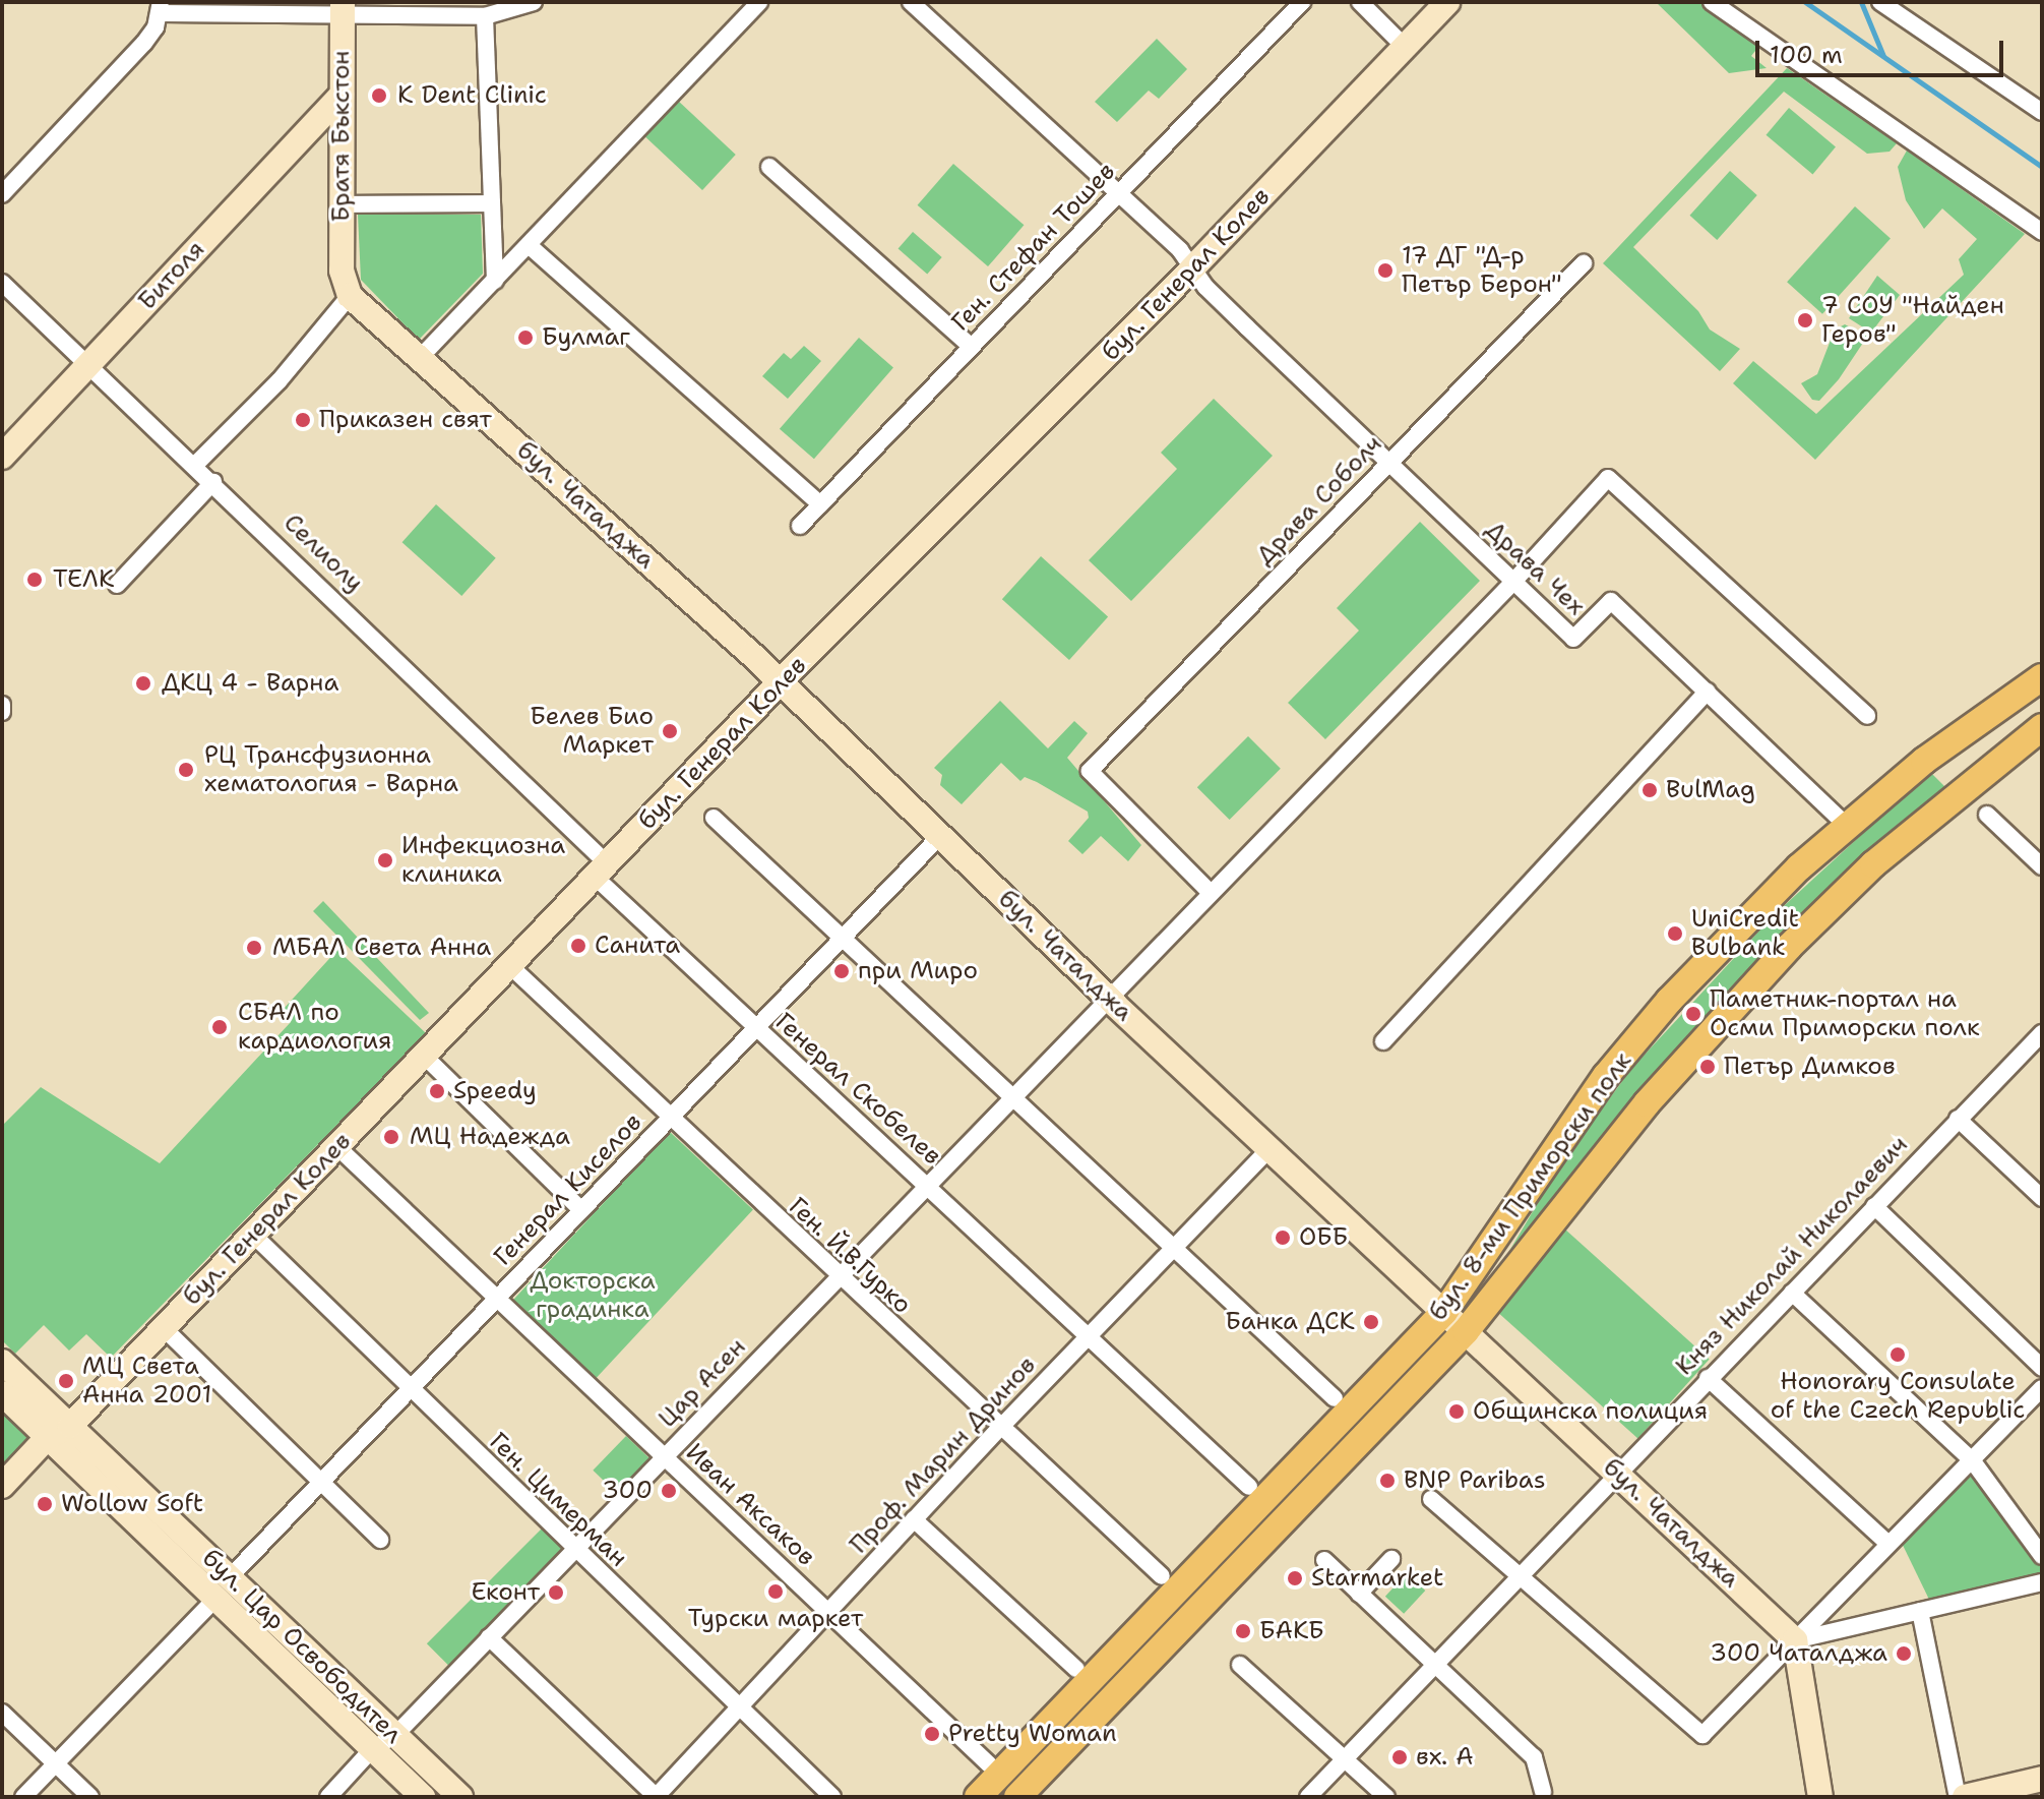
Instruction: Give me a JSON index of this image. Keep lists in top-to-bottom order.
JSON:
{
  "streets": {
    "main road": ["бул. 8-ми Приморски полк"],
    "street": [
      "Братя Бъкстон",
      "Ген. Стефан Тошев",
      "бул. Генерал Колев",
      "Битоля",
      "Драва Соболч",
      "бул. Чаталджа",
      "Селиолу",
      "Драва Чех",
      "Генерал Скобелев",
      "Генерал Киселов",
      "Ген. Й.В.Гурко",
      "Княз Николай Николаевич",
      "Цар Асен",
      "Проф. Марин Дринов",
      "Ген. Цимерман",
      "Иван Аксаков",
      "бул. Цар Освободител"
    ]
  },
  "crossings": [
    ["Братя Бъкстон", "Битоля"],
    ["Братя Бъкстон", "бул. Чаталджа"],
    ["Ген. Стефан Тошев", "Драва Чех"],
    ["бул. Генерал Колев", "бул. Чаталджа"],
    ["бул. Генерал Колев", "Селиолу"],
    ["бул. Генерал Колев", "Драва Чех"],
    ["бул. Генерал Колев", "Генерал Скобелев"],
    ["бул. Генерал Колев", "Ген. Й.В.Гурко"],
    ["бул. Генерал Колев", "Ген. Цимерман"],
    ["бул. Генерал Колев", "Иван Аксаков"],
    ["бул. Генерал Колев", "бул. Цар Освободител"],
    ["Битоля", "Селиолу"],
    ["Драва Соболч", "Драва Чех"],
    ["Драва Соболч", "Цар Асен"],
    ["бул. Чаталджа", "бул. 8-ми Приморски полк"],
    ["бул. Чаталджа", "Генерал Киселов"],
    ["бул. Чаталджа", "Княз Николай Николаевич"],
    ["бул. Чаталджа", "Цар Асен"],
    ["бул. Чаталджа", "Проф. Марин Дринов"],
    ["Селиолу", "Генерал Скобелев"],
    ["Драва Чех", "бул. 8-ми Приморски полк"],
    ["Генерал Скобелев", "Генерал Киселов"],
    ["Генерал Скобелев", "Цар Асен"],
    ["Генерал Скобелев", "Проф. Марин Дринов"],
    ["Генерал Киселов", "Ген. Й.В.Гурко"],
    ["Генерал Киселов", "Ген. Цимерман"],
    ["Генерал Киселов", "Иван Аксаков"],
    ["Генерал Киселов", "бул. Цар Освободител"],
    ["Ген. Й.В.Гурко", "Цар Асен"],
    ["Ген. Й.В.Гурко", "Проф. Марин Дринов"],
    ["Цар Асен", "Ген. Цимерман"],
    ["Цар Асен", "Иван Аксаков"],
    ["Цар Асен", "бул. Цар Освободител"],
    ["Проф. Марин Дринов", "Ген. Цимерман"],
    ["Проф. Марин Дринов", "Иван Аксаков"]
  ],
  "parks": ["Докторска градинка"],
  "places": [
    "K Dent Clinic",
    "17 ДГ \"Д-р Петър Берон\"",
    "7 СОУ \"Найден Геров\"",
    "Булмаг",
    "Приказен свят",
    "ТЕЛК",
    "ДКЦ 4 - Варна",
    "Белев Био Маркет",
    "РЦ Трансфузионна хематология - Варна",
    "BulMag",
    "Инфекциозна клиника",
    "UniCredit Bulbank",
    "Санита",
    "МБАЛ Света Анна",
    "при Миро",
    "Паметник-портал на Осми Приморски полк",
    "СБАЛ по кардиология",
    "Петър Димков",
    "Speedy",
    "МЦ Надежда",
    "ОББ",
    "Банка ДСК",
    "Honorary Consulate of the Czech Republic",
    "МЦ Света Анна 2001",
    "Общинска полиция",
    "BNP Paribas",
    "300",
    "Wollow Soft",
    "Starmarket",
    "Турски маркет",
    "Еконт",
    "БАКБ",
    "300 Чаталджа",
    "Pretty Woman",
    "вх. А"
  ],
  "scale_bar": "100 m"
}
